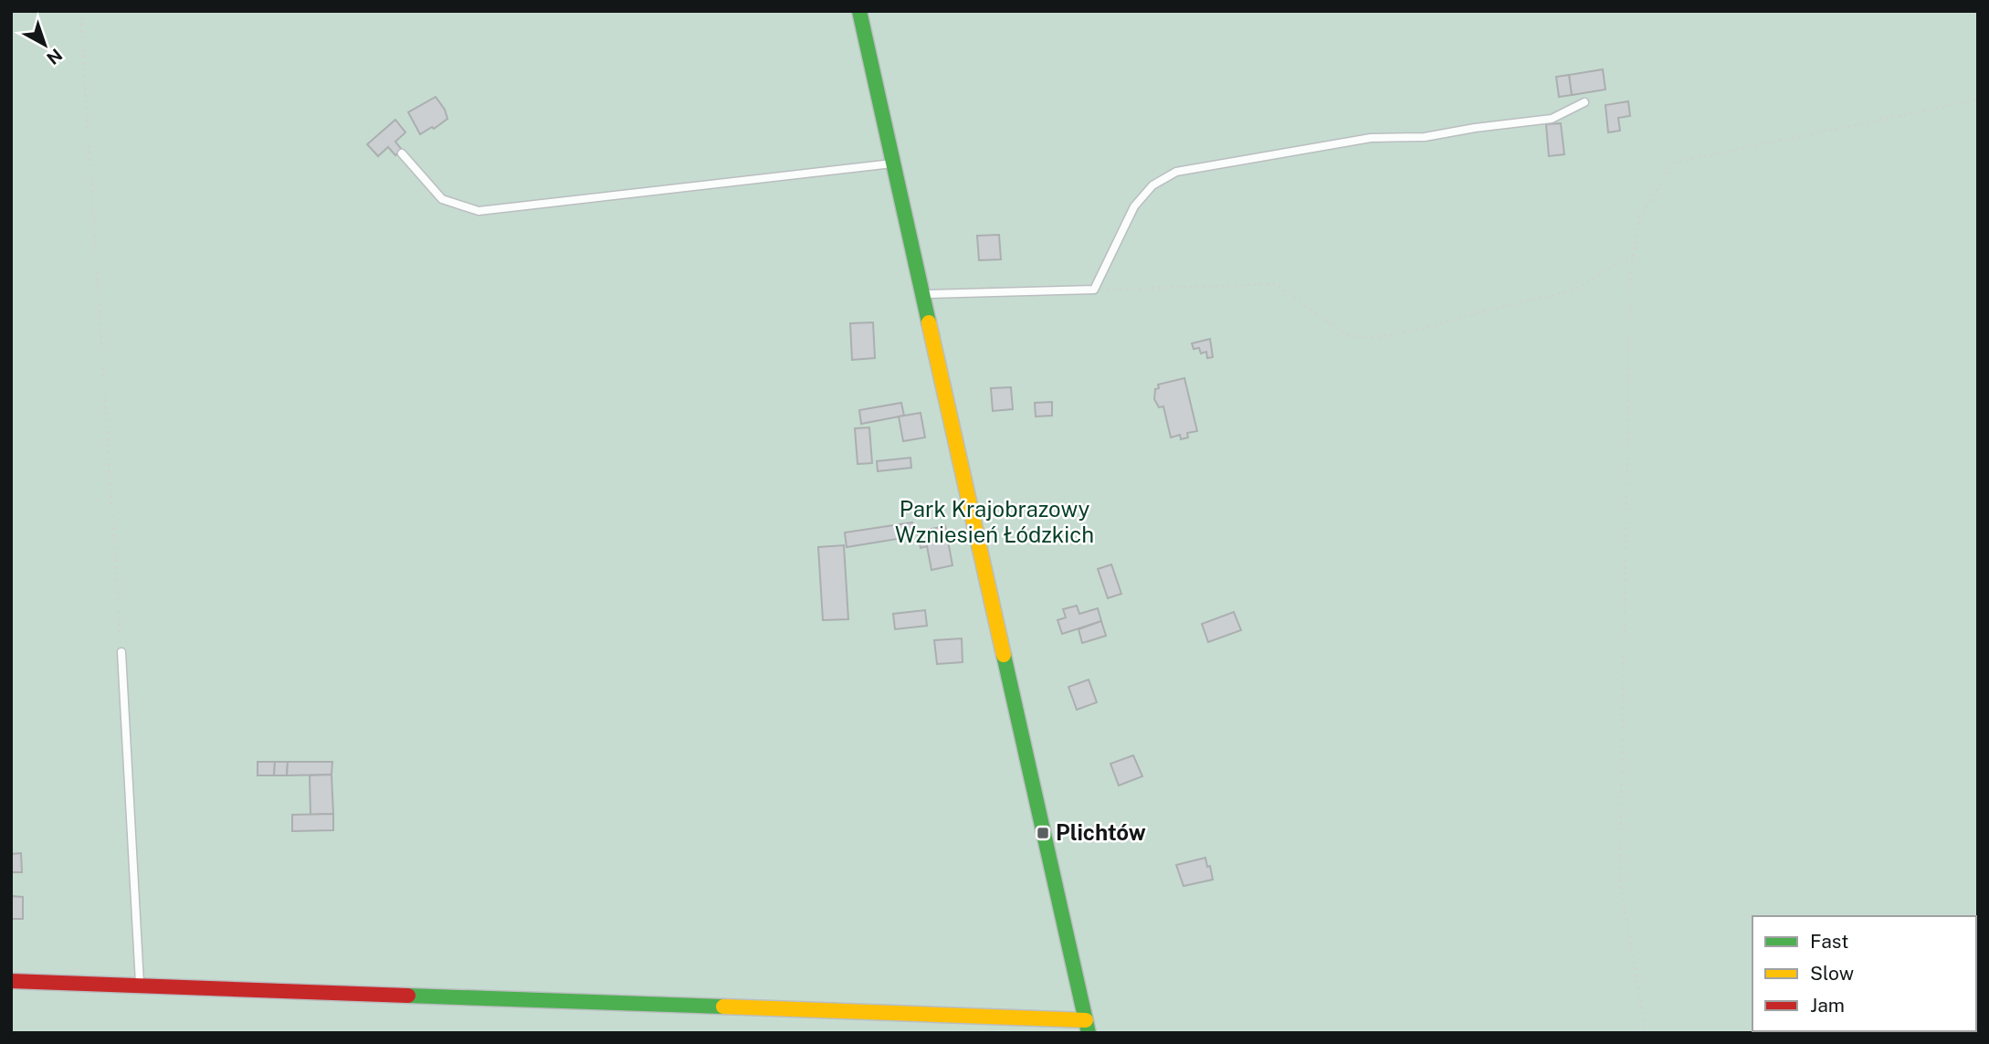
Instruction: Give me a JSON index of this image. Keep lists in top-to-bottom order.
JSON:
{
  "parks": ["Park Krajobrazowy Wzniesień Łódzkich"],
  "places": {
    "transit": ["Plichtów"]
  },
  "legend": ["Fast", "Slow", "Jam"],
  "north": "bottom right"
}
